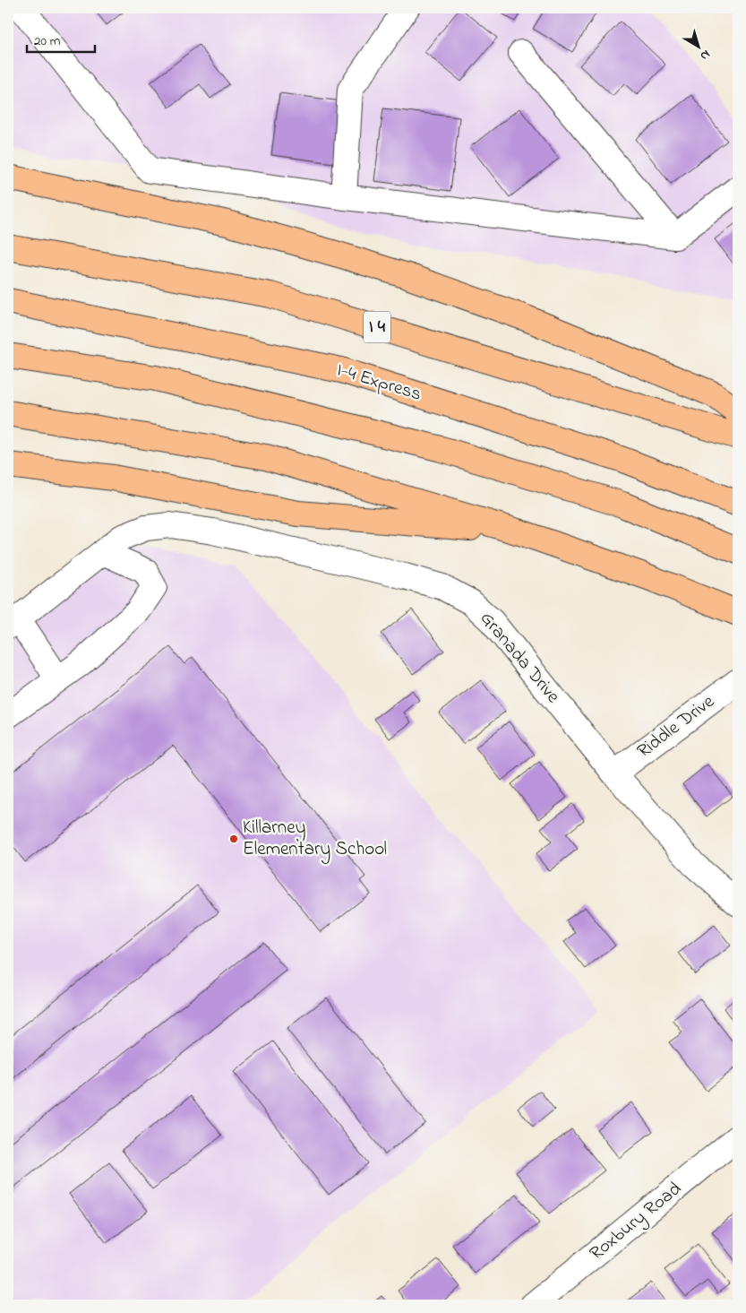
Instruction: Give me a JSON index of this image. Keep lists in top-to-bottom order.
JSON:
{
  "streets": {
    "highway": ["I 4", "I-4 Express"],
    "street": ["Granada Drive", "Riddle Drive", "Roxbury Road"]
  },
  "crossings": [
    ["Granada Drive", "Riddle Drive"]
  ],
  "places": ["Killarney Elementary School"],
  "scale_bar": "20 m",
  "north": "bottom right"
}
